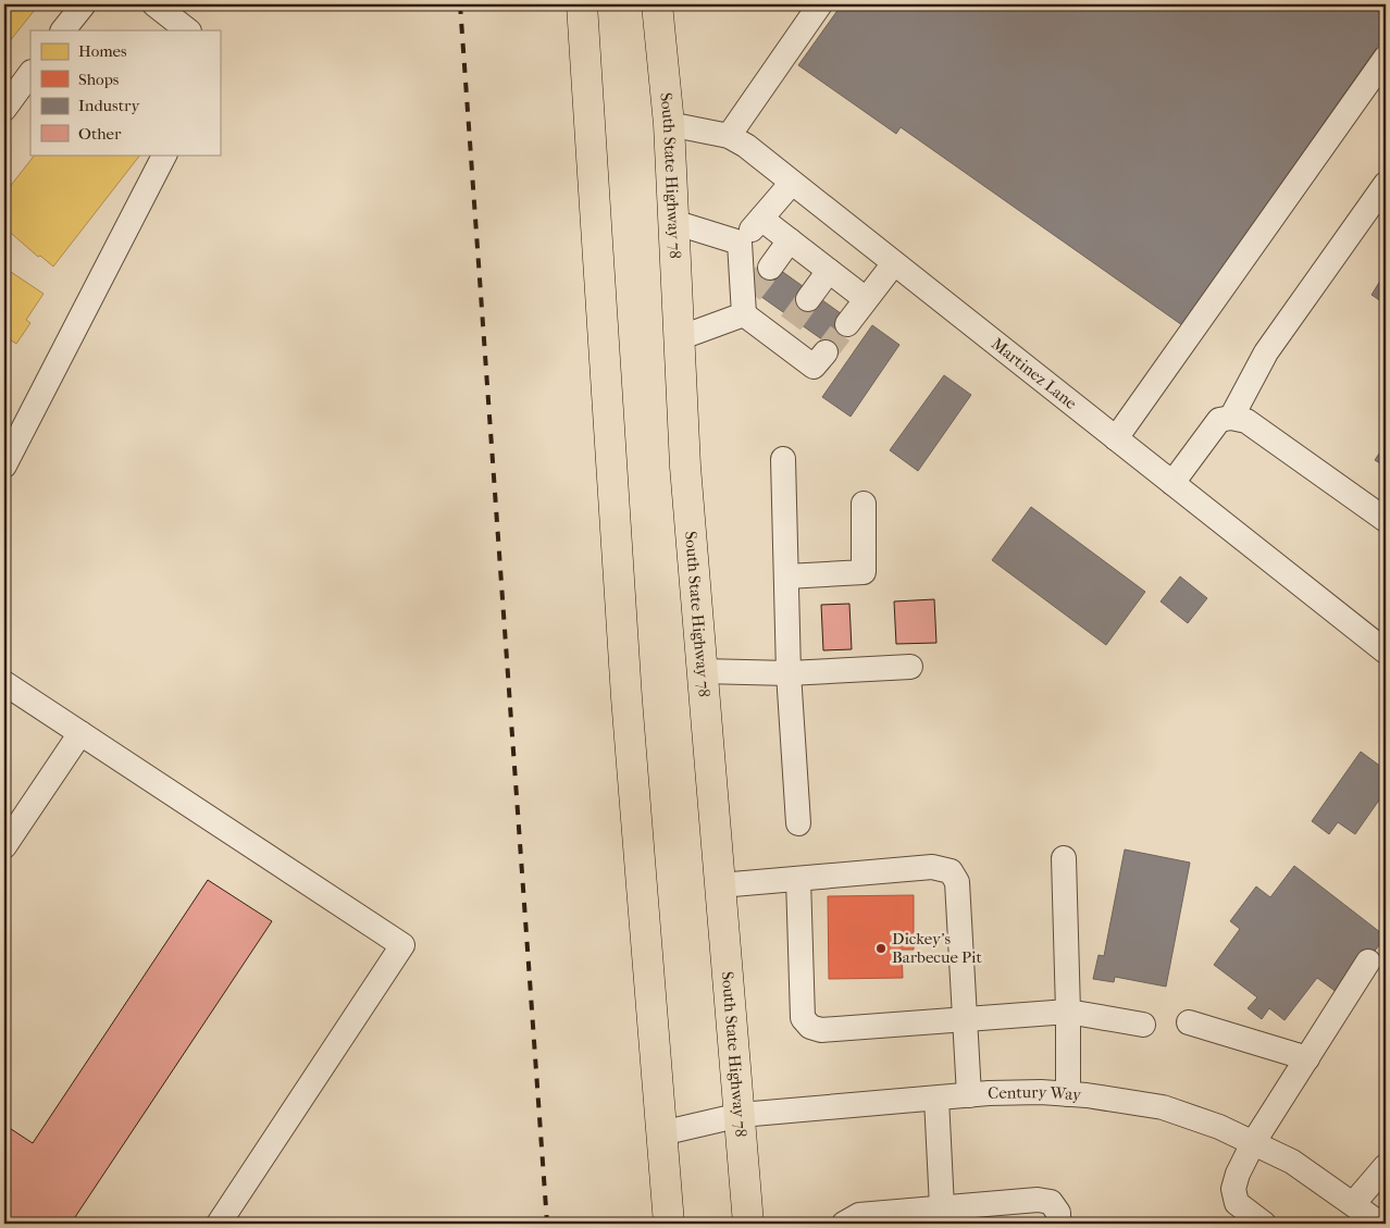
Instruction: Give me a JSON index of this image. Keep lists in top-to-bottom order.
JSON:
{
  "streets": {
    "main road": ["South State Highway 78"],
    "street": ["Martinez Lane", "Century Way"]
  },
  "crossings": [
    ["South State Highway 78", "Martinez Lane"],
    ["South State Highway 78", "Century Way"]
  ],
  "places": ["Dickey's Barbecue Pit"],
  "legend": [
    "Homes",
    "Shops",
    "Industry",
    "Other"
  ]
}
